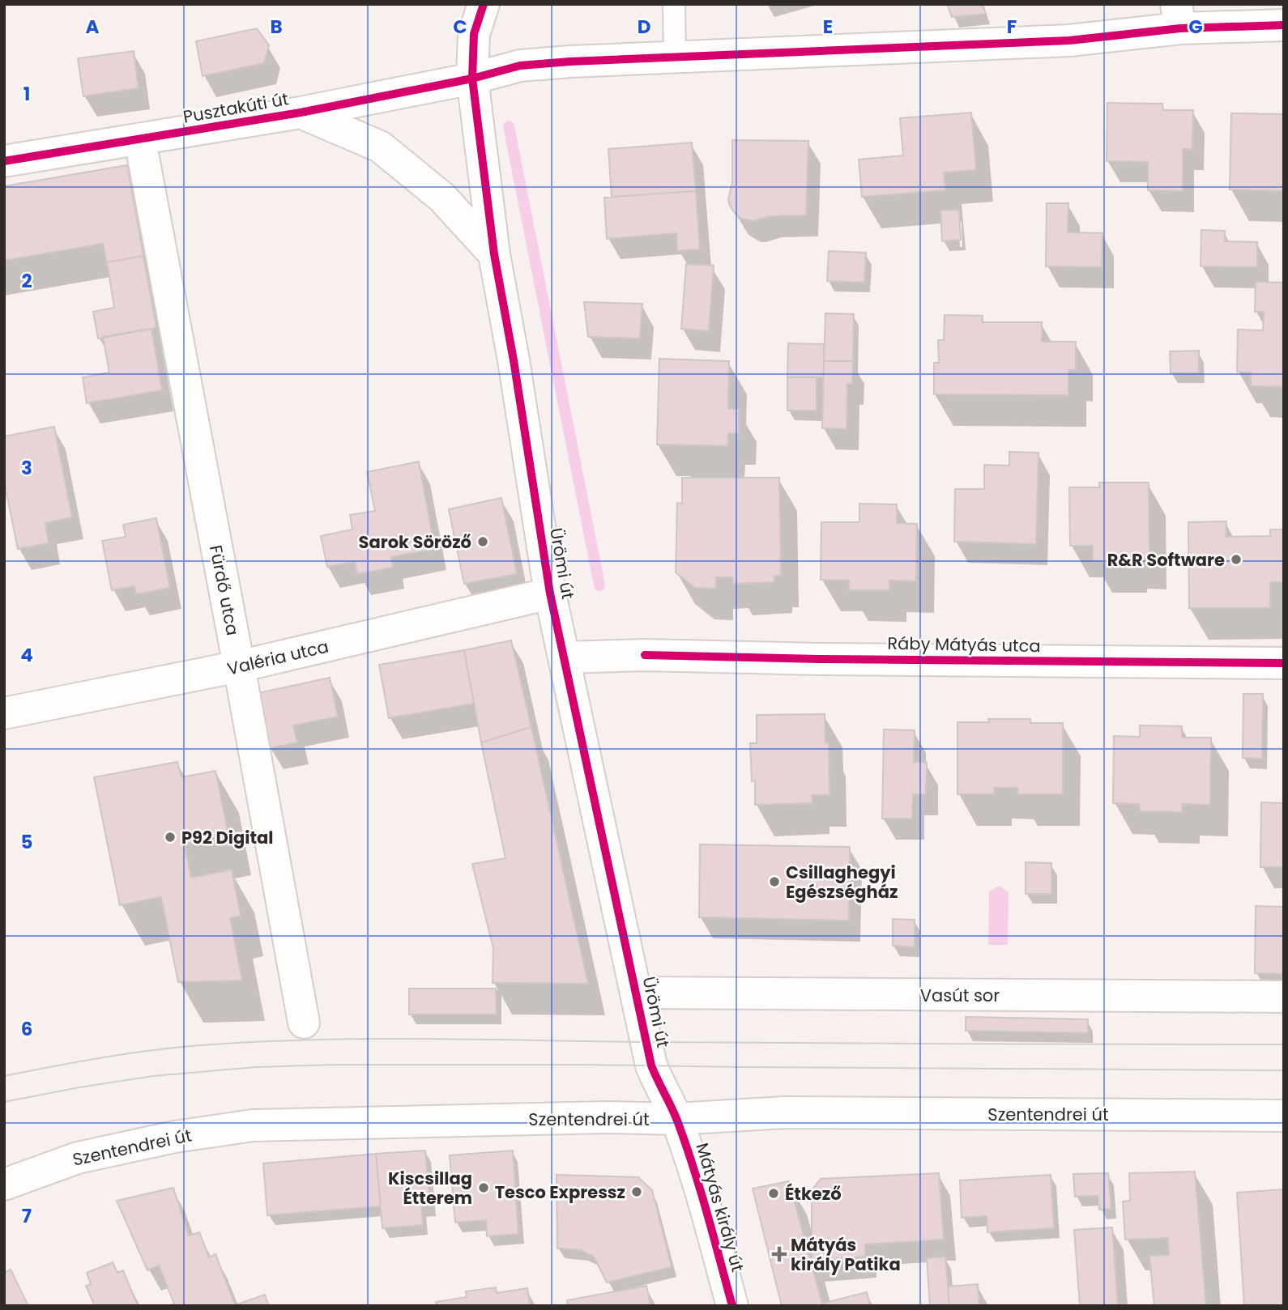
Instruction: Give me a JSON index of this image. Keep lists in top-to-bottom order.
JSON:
{
  "streets": {
    "street": [
      "Pusztakúti út",
      "Ürömi út",
      "Fürdő utca",
      "Ráby Mátyás utca",
      "Valéria utca",
      "Vasút sor",
      "Szentendrei út",
      "Mátyás király út"
    ]
  },
  "crossings": [
    ["Pusztakúti út", "Ürömi út"],
    ["Ürömi út", "Ráby Mátyás utca"],
    ["Ürömi út", "Valéria utca"],
    ["Ürömi út", "Vasút sor"],
    ["Ürömi út", "Szentendrei út"],
    ["Ürömi út", "Mátyás király út"],
    ["Fürdő utca", "Valéria utca"],
    ["Szentendrei út", "Mátyás király út"]
  ],
  "places": {
    "other": [
      "Sarok Söröző",
      "R&R Software",
      "P92 Digital",
      "Csillaghegyi Egészségház",
      "Kiscsillag Étterem",
      "Tesco Expressz",
      "Étkező"
    ],
    "health": ["Mátyás király Patika"]
  },
  "grid": {
    "columns": [
      "A",
      "B",
      "C",
      "D",
      "E",
      "F",
      "G"
    ],
    "rows": [
      "1",
      "2",
      "3",
      "4",
      "5",
      "6",
      "7"
    ]
  }
}
